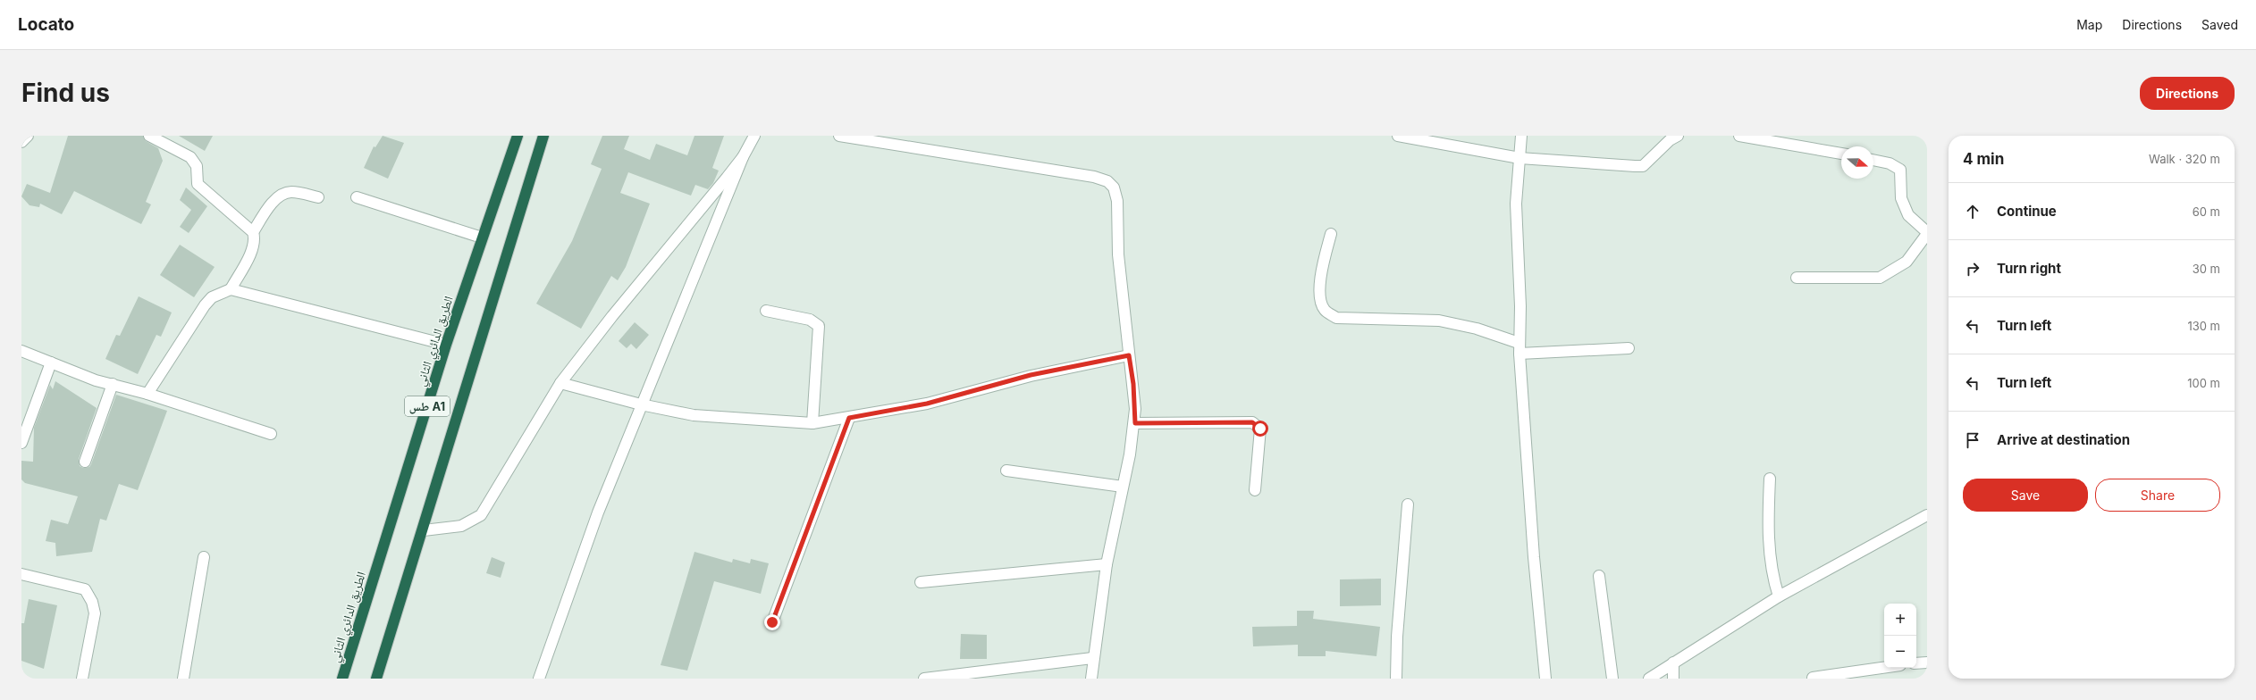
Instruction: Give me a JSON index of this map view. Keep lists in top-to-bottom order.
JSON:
{
  "streets": {
    "highway": ["الطريق الدائري الثاني", "طس A1"]
  },
  "north": "right",
  "page": {
    "header": "Locato",
    "nav": ["Map", "Directions", "Saved"],
    "buttons": [
      "Directions",
      ["Save", "Share"]
    ],
    "title": "Find us",
    "heading": ["4 min", "Walk · 320 m"],
    "list": [
      ["Continue", "60 m"],
      ["Turn right", "30 m"],
      ["Turn left", "130 m"],
      ["Turn left", "100 m"],
      "Arrive at destination"
    ],
    "map_buttons": ["+", "−"]
  }
}
